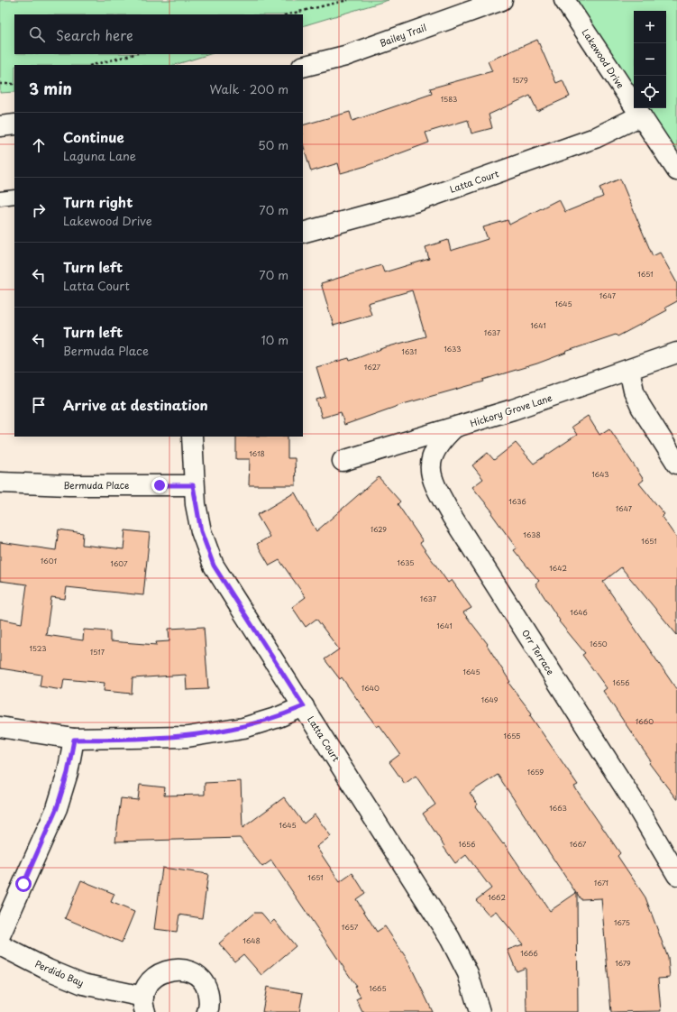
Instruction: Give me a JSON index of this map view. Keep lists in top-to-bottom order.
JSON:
{
  "streets": {
    "street": [
      "Bailey Trail",
      "Lakewood Drive",
      "Latta Court",
      "Hickory Grove Lane",
      "Bermuda Place",
      "Orr Terrace",
      "Perdido Bay"
    ]
  },
  "crossings": [
    ["Lakewood Drive", "Latta Court"],
    ["Latta Court", "Bermuda Place"],
    ["Hickory Grove Lane", "Orr Terrace"]
  ],
  "house_numbers": [
    "1579",
    "1583",
    "1651",
    "1647",
    "1645",
    "1641",
    "1637",
    "1633",
    "1631",
    "1627",
    "1618",
    "1643",
    "1636",
    "1647",
    "1629",
    "1638",
    "1651",
    "1601",
    "1635",
    "1607",
    "1642",
    "1637",
    "1646",
    "1641",
    "1650",
    "1523",
    "1517",
    "1645",
    "1656",
    "1640",
    "1649",
    "1660",
    "1655",
    "1659",
    "1663",
    "1645",
    "1656",
    "1667",
    "1651",
    "1671",
    "1662",
    "1675",
    "1657",
    "1648",
    "1666",
    "1679",
    "1665"
  ],
  "page": {
    "map_buttons": ["+", "−"],
    "search": "Search here",
    "heading": ["3 min", "Walk · 200 m"],
    "list": [
      ["Continue", "Laguna Lane", "50 m"],
      ["Turn right", "Lakewood Drive", "70 m"],
      ["Turn left", "Latta Court", "70 m"],
      ["Turn left", "Bermuda Place", "10 m"],
      "Arrive at destination"
    ]
  }
}
